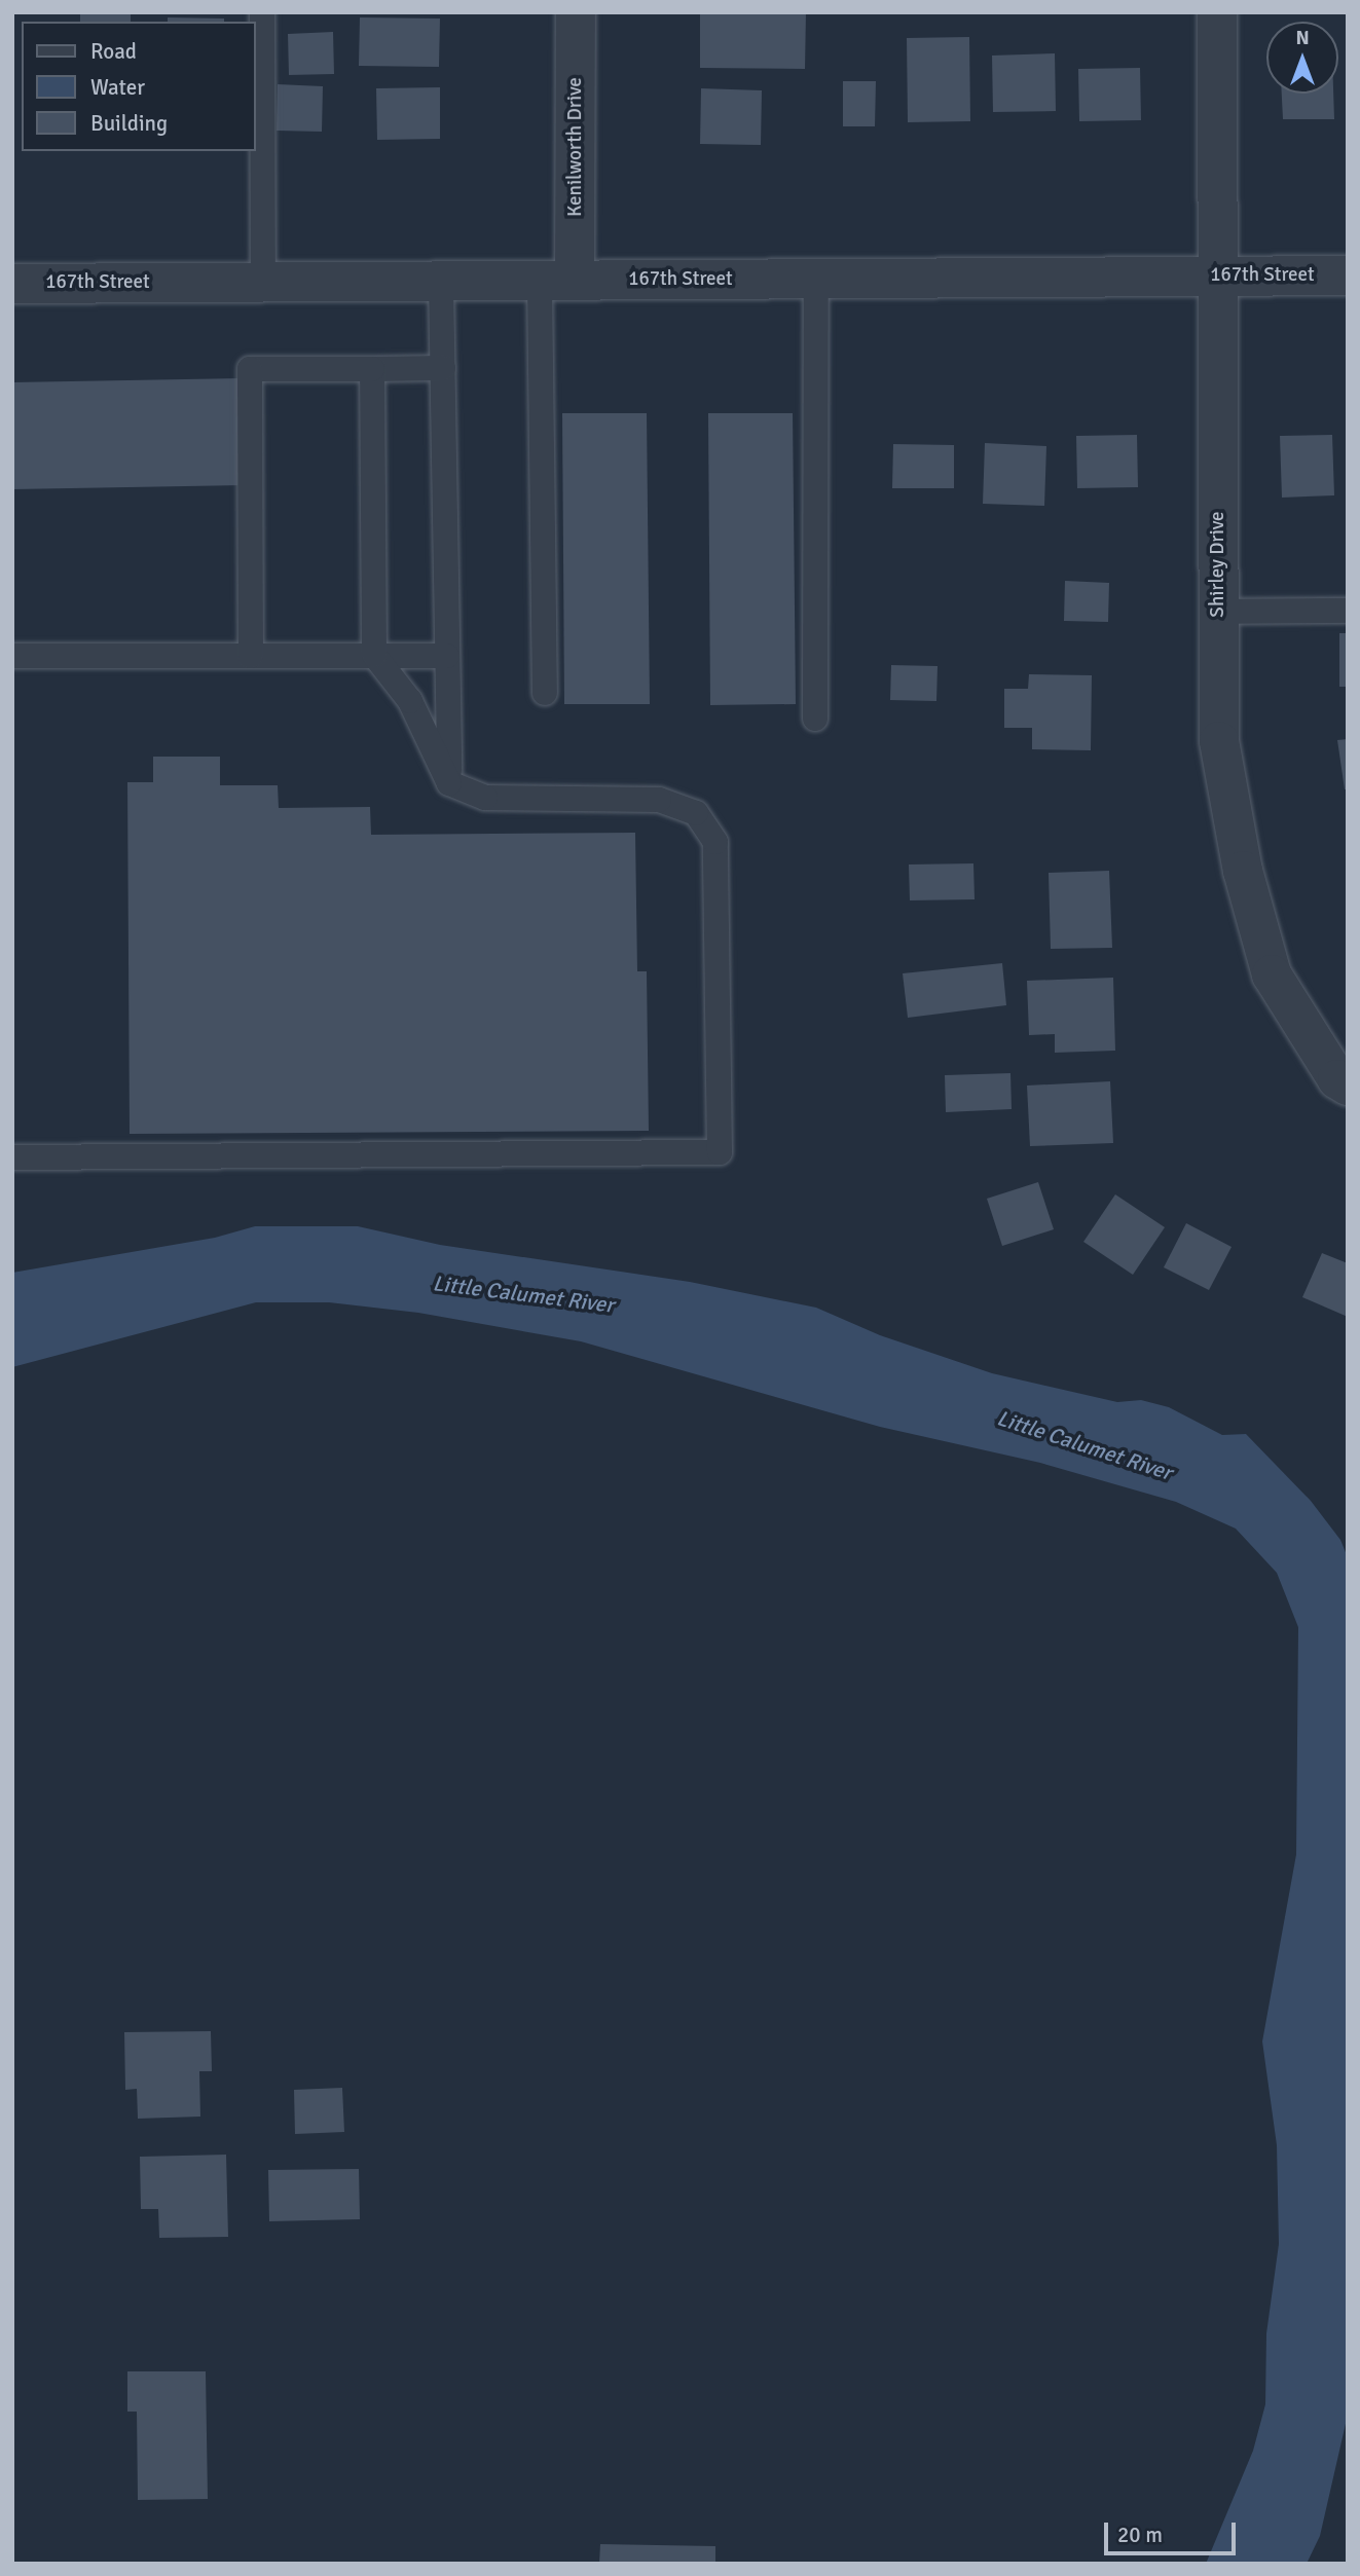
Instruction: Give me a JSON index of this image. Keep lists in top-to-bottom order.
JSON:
{
  "streets": {
    "street": ["Kenilworth Drive", "167th Street", "Shirley Drive"]
  },
  "crossings": [
    ["Kenilworth Drive", "167th Street"],
    ["167th Street", "Shirley Drive"]
  ],
  "water": ["Little Calumet River"],
  "legend": ["Road", "Water", "Building"],
  "scale_bar": "20 m",
  "north": "top"
}
